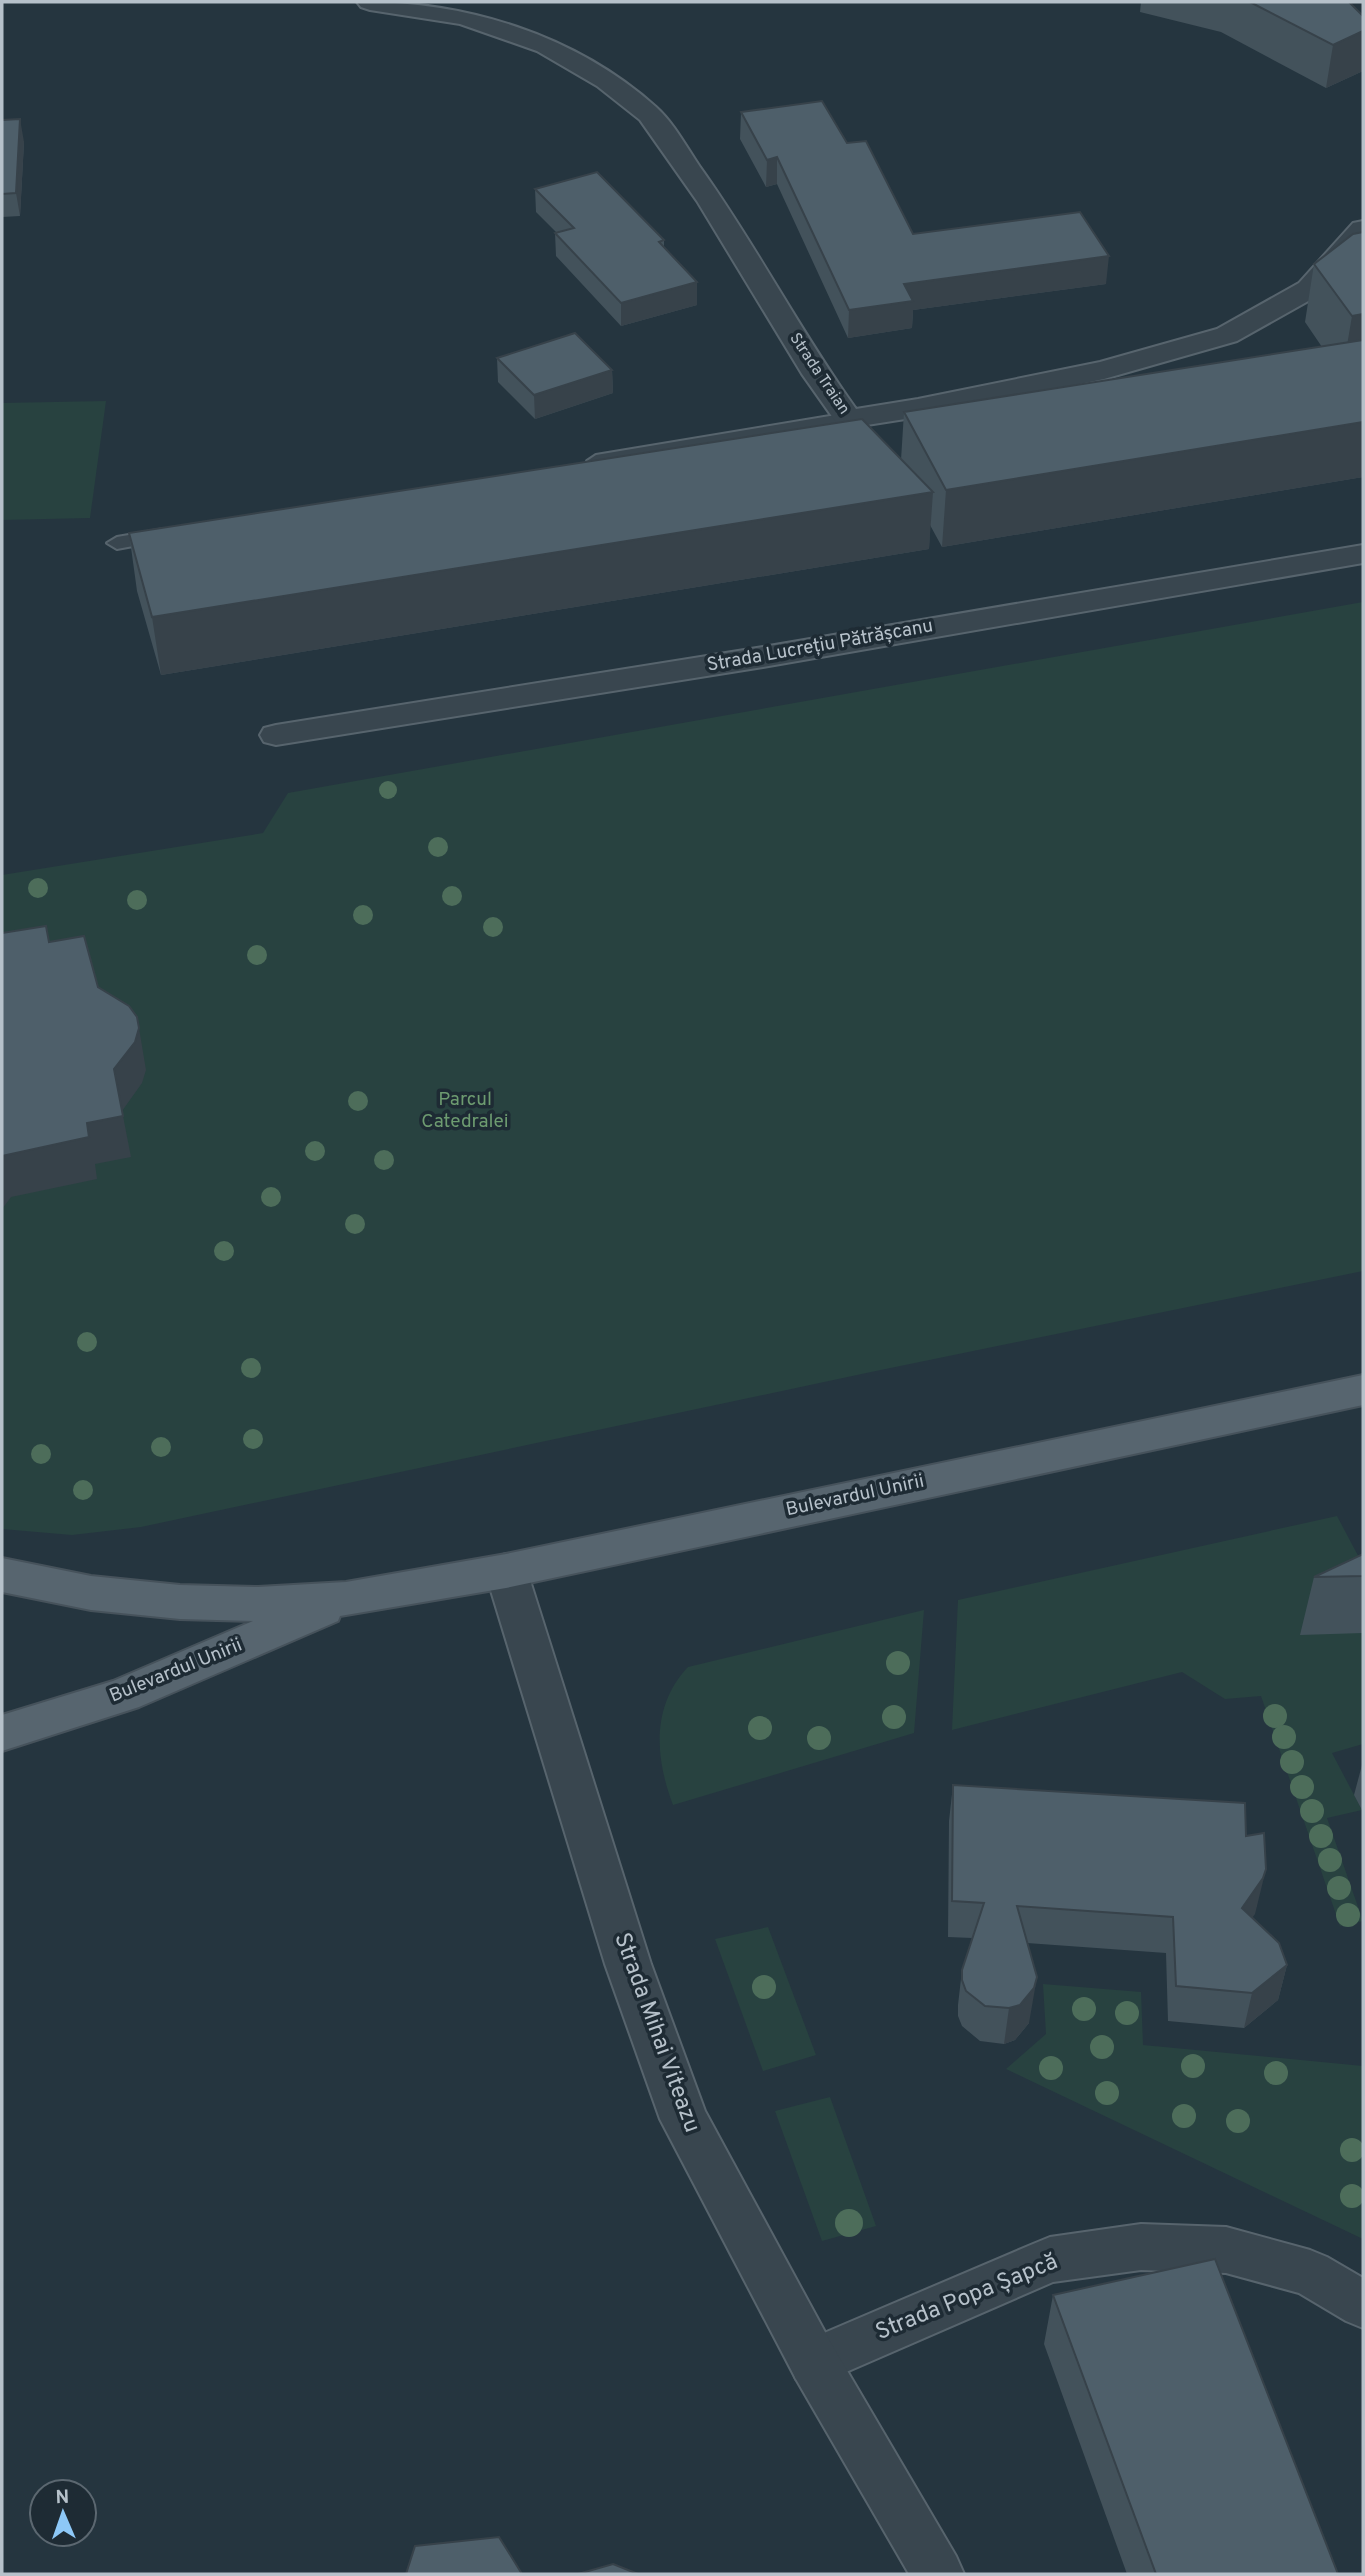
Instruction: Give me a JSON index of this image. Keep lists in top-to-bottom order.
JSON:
{
  "streets": {
    "main road": ["Bulevardul Unirii"],
    "street": [
      "Strada Traian",
      "Strada Lucrețiu Pătrășcanu",
      "Strada Mihai Viteazu",
      "Strada Popa Șapcă"
    ]
  },
  "crossings": [
    ["Bulevardul Unirii", "Strada Mihai Viteazu"],
    ["Strada Mihai Viteazu", "Strada Popa Șapcă"]
  ],
  "parks": ["Parcul Catedralei"],
  "north": "top"
}
